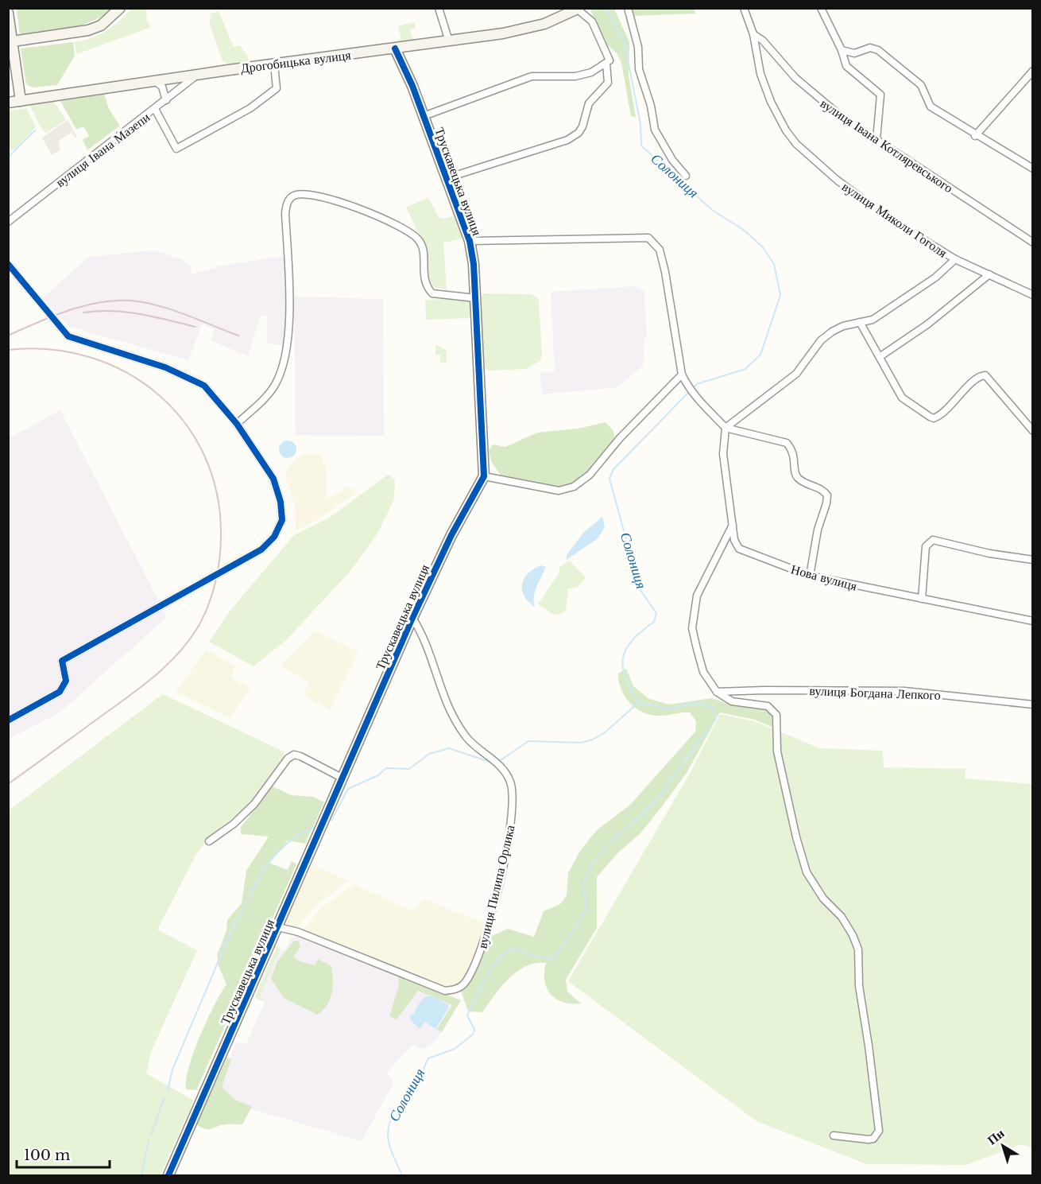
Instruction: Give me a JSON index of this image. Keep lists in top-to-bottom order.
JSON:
{
  "streets": {
    "street": [
      "Дрогобицька вулиця",
      "вулиця Івана Котляревського",
      "вулиця Івана Мазепи",
      "Трускавецька вулиця",
      "вулиця Миколи Гоголя",
      "Нова вулиця",
      "вулиця Богдана Лепкого",
      "вулиця Пилипа Орлика"
    ]
  },
  "crossings": [
    ["Дрогобицька вулиця", "вулиця Івана Мазепи"],
    ["Дрогобицька вулиця", "Трускавецька вулиця"],
    ["вулиця Івана Котляревського", "вулиця Миколи Гоголя"],
    ["Трускавецька вулиця", "вулиця Пилипа Орлика"]
  ],
  "water": ["Солониця"],
  "scale_bar": "100 m",
  "north": "top left"
}
